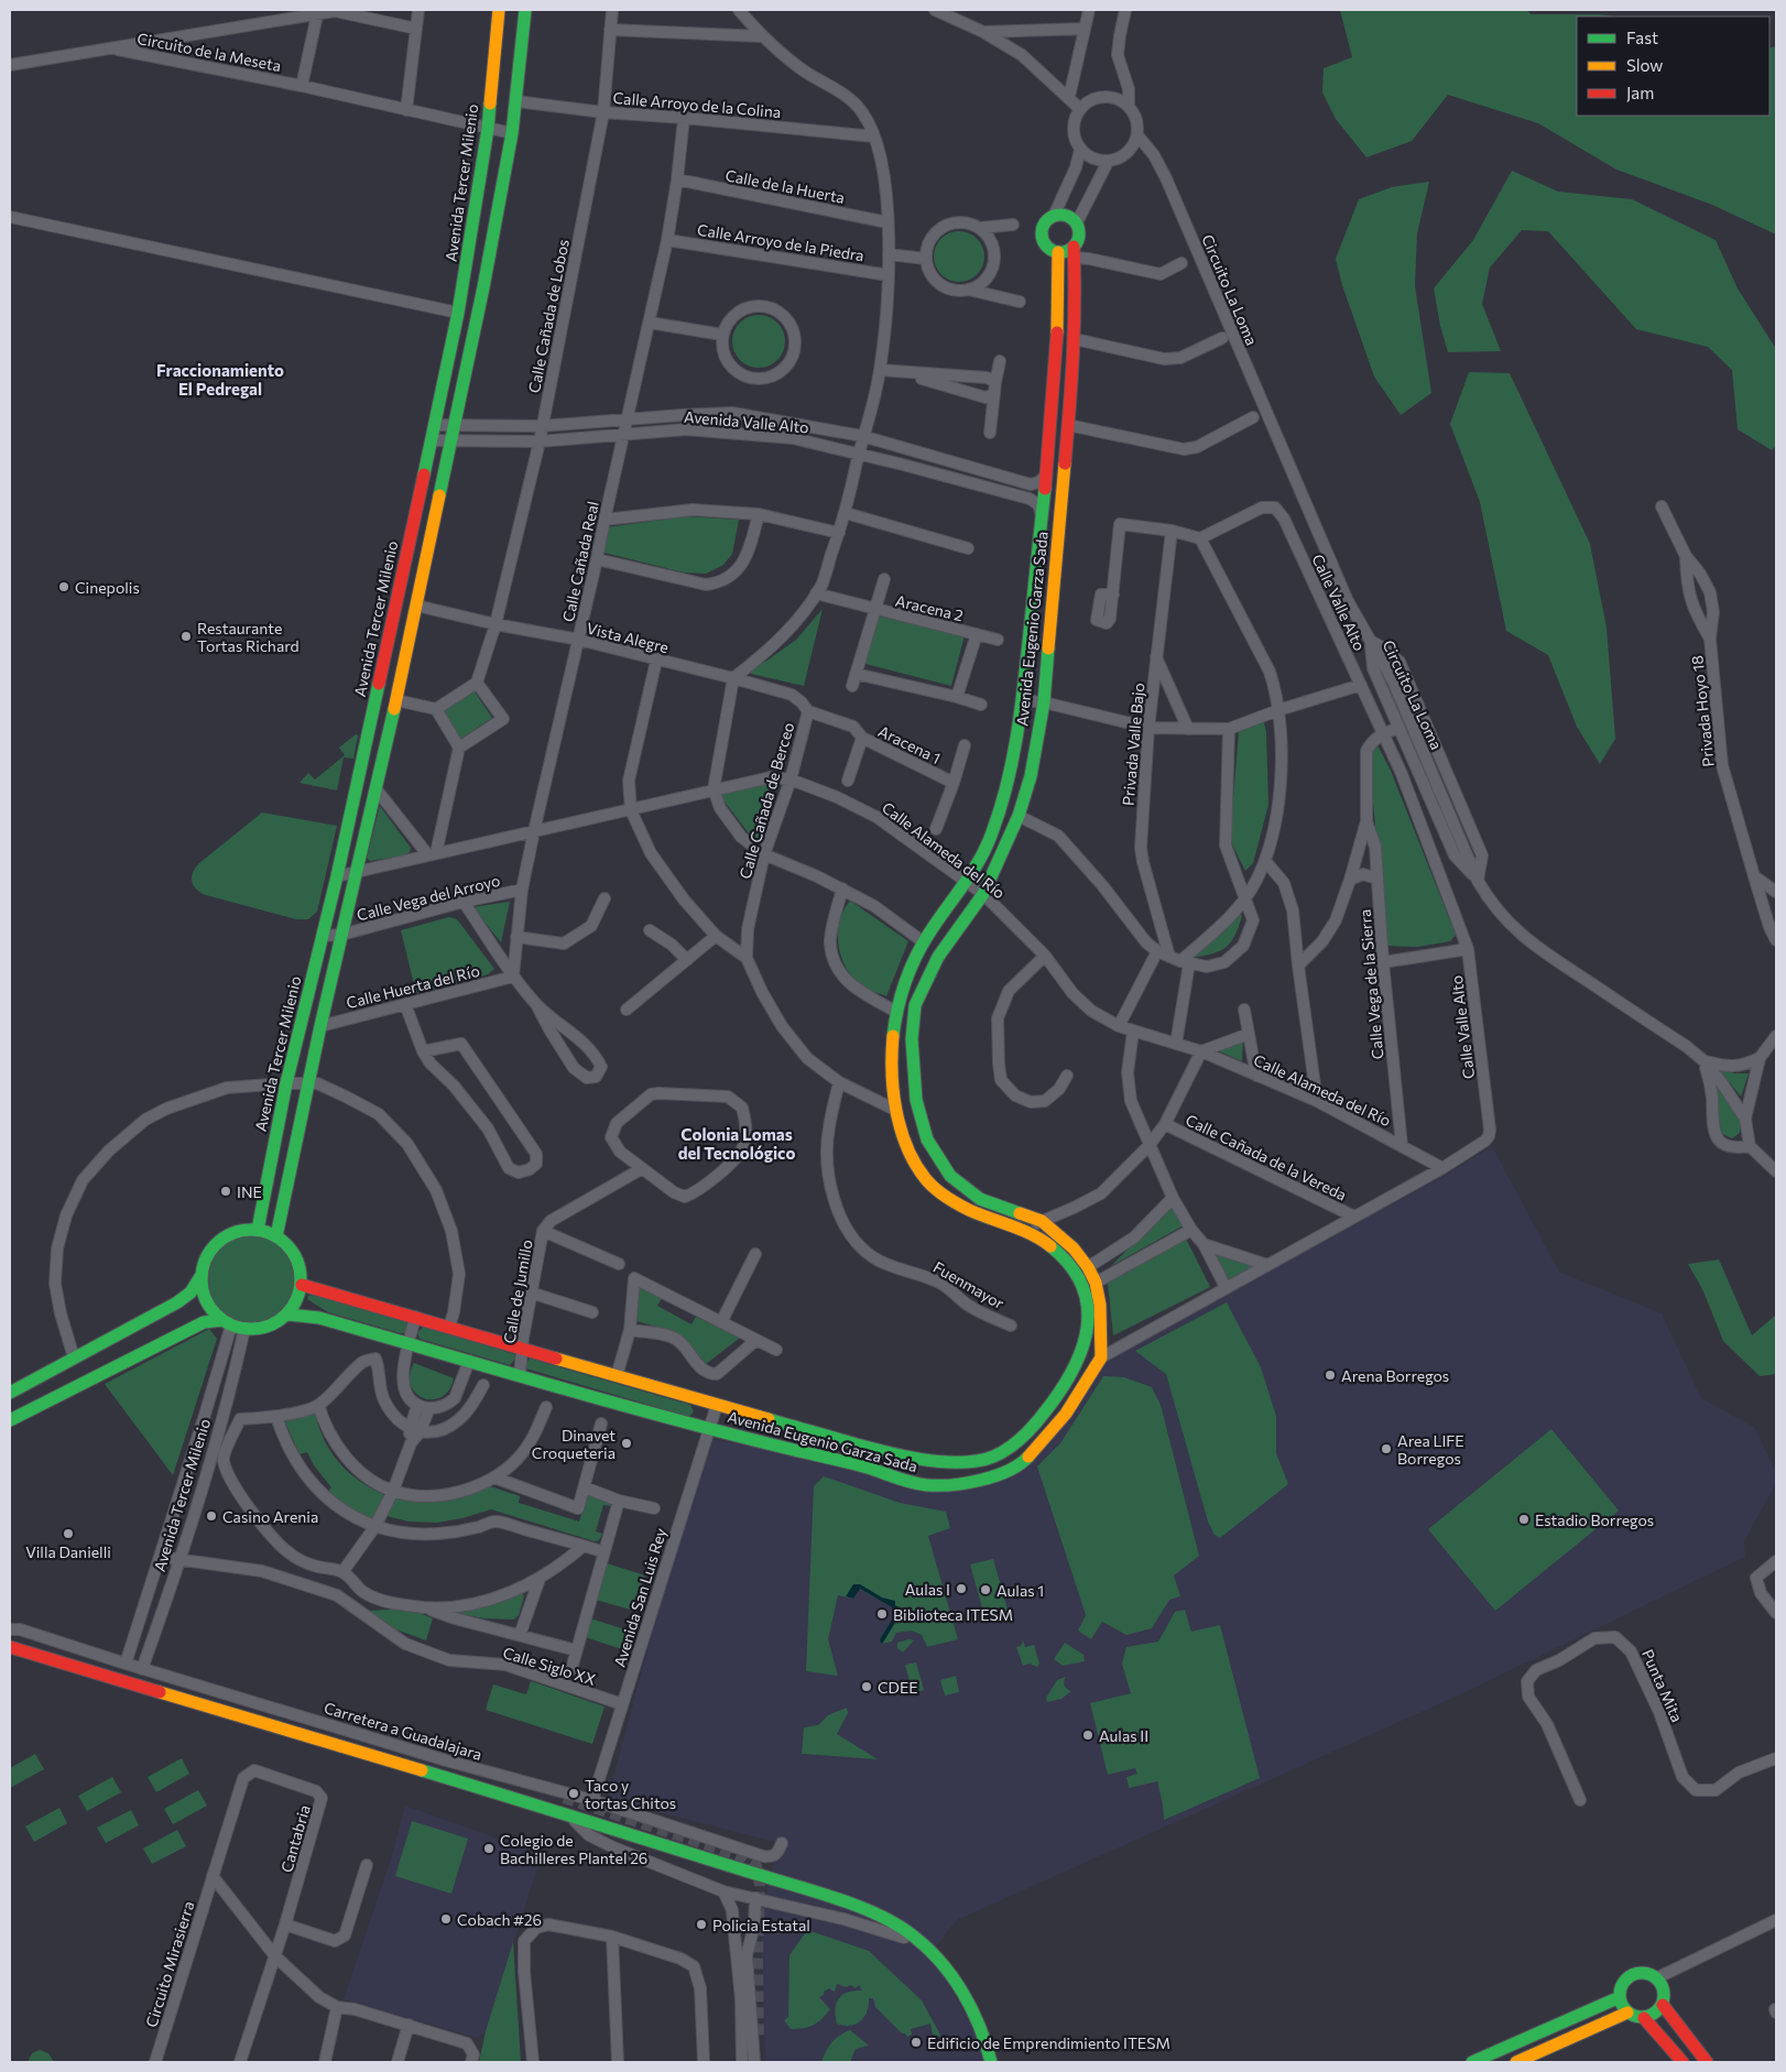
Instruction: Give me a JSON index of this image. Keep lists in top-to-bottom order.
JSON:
{
  "streets": {
    "main road": ["Avenida Tercer Milenio", "Avenida Eugenio Garza Sada"],
    "street": [
      "Circuito de la Meseta",
      "Calle Arroyo de la Colina",
      "Calle de la Huerta",
      "Calle Arroyo de la Piedra",
      "Circuito La Loma",
      "Calle Cañada de Lobos",
      "Avenida Valle Alto",
      "Calle Cañada Real",
      "Calle Valle Alto",
      "Aracena 2",
      "Vista Alegre",
      "Privada Hoyo 18",
      "Aracena 1",
      "Privada Valle Bajo",
      "Calle Cañada de Berceo",
      "Calle Alameda del Río",
      "Calle Vega del Arroyo",
      "Calle Vega de la Sierra",
      "Calle Huerta del Río",
      "Calle Cañada de la Vereda",
      "Fuenmayor",
      "Calle de Jumillo",
      "Avenida San Luis Rey",
      "Calle Siglo XX",
      "Punta Mita",
      "Carretera a Guadalajara",
      "Cantabria",
      "Circuito Mirasierra"
    ]
  },
  "crossings": [
    ["Circuito de la Meseta", "Avenida Tercer Milenio"],
    ["Calle Arroyo de la Colina", "Calle Cañada de Lobos"],
    ["Calle Arroyo de la Colina", "Calle Cañada Real"],
    ["Avenida Tercer Milenio", "Avenida Valle Alto"],
    ["Avenida Tercer Milenio", "Avenida Eugenio Garza Sada"],
    ["Avenida Tercer Milenio", "Calle Alameda del Río"],
    ["Avenida Tercer Milenio", "Calle Vega del Arroyo"],
    ["Avenida Tercer Milenio", "Calle Siglo XX"],
    ["Avenida Tercer Milenio", "Carretera a Guadalajara"],
    ["Calle de la Huerta", "Calle Cañada Real"],
    ["Calle Arroyo de la Piedra", "Calle Cañada Real"],
    ["Calle Cañada de Lobos", "Avenida Valle Alto"],
    ["Calle Cañada de Lobos", "Vista Alegre"],
    ["Avenida Valle Alto", "Calle Cañada Real"],
    ["Avenida Valle Alto", "Avenida Eugenio Garza Sada"],
    ["Calle Cañada Real", "Vista Alegre"],
    ["Calle Cañada Real", "Calle Alameda del Río"],
    ["Calle Cañada Real", "Calle Vega del Arroyo"],
    ["Calle Cañada Real", "Calle Huerta del Río"],
    ["Calle Valle Alto", "Avenida Eugenio Garza Sada"],
    ["Calle Valle Alto", "Calle Alameda del Río"],
    ["Calle Valle Alto", "Calle Cañada de la Vereda"],
    ["Avenida Eugenio Garza Sada", "Calle Cañada de Berceo"],
    ["Avenida Eugenio Garza Sada", "Calle Alameda del Río"],
    ["Avenida Eugenio Garza Sada", "Calle de Jumillo"],
    ["Avenida Eugenio Garza Sada", "Avenida San Luis Rey"],
    ["Vista Alegre", "Calle Cañada de Berceo"],
    ["Calle Cañada de Berceo", "Calle Alameda del Río"],
    ["Calle Cañada de Berceo", "Fuenmayor"],
    ["Calle Alameda del Río", "Calle Vega de la Sierra"],
    ["Avenida San Luis Rey", "Calle Siglo XX"],
    ["Avenida San Luis Rey", "Carretera a Guadalajara"],
    ["Cantabria", "Circuito Mirasierra"]
  ],
  "districts": ["Fraccionamiento El Pedregal", "Colonia Lomas del Tecnológico"],
  "places": [
    "Cinepolis",
    "Restaurante Tortas Richard",
    "INE",
    "Arena Borregos",
    "Dinavet Croqueteria",
    "Area LIFE Borregos",
    "Casino Arenia",
    "Estadio Borregos",
    "Villa Danielli",
    "Aulas I",
    "Aulas 1",
    "Biblioteca ITESM",
    "CDEE",
    "Aulas II",
    "Taco y tortas Chitos",
    "Colegio de Bachilleres Plantel 26",
    "Cobach #26",
    "Policia Estatal",
    "Edificio de Emprendimiento ITESM"
  ],
  "legend": ["Fast", "Slow", "Jam"]
}
